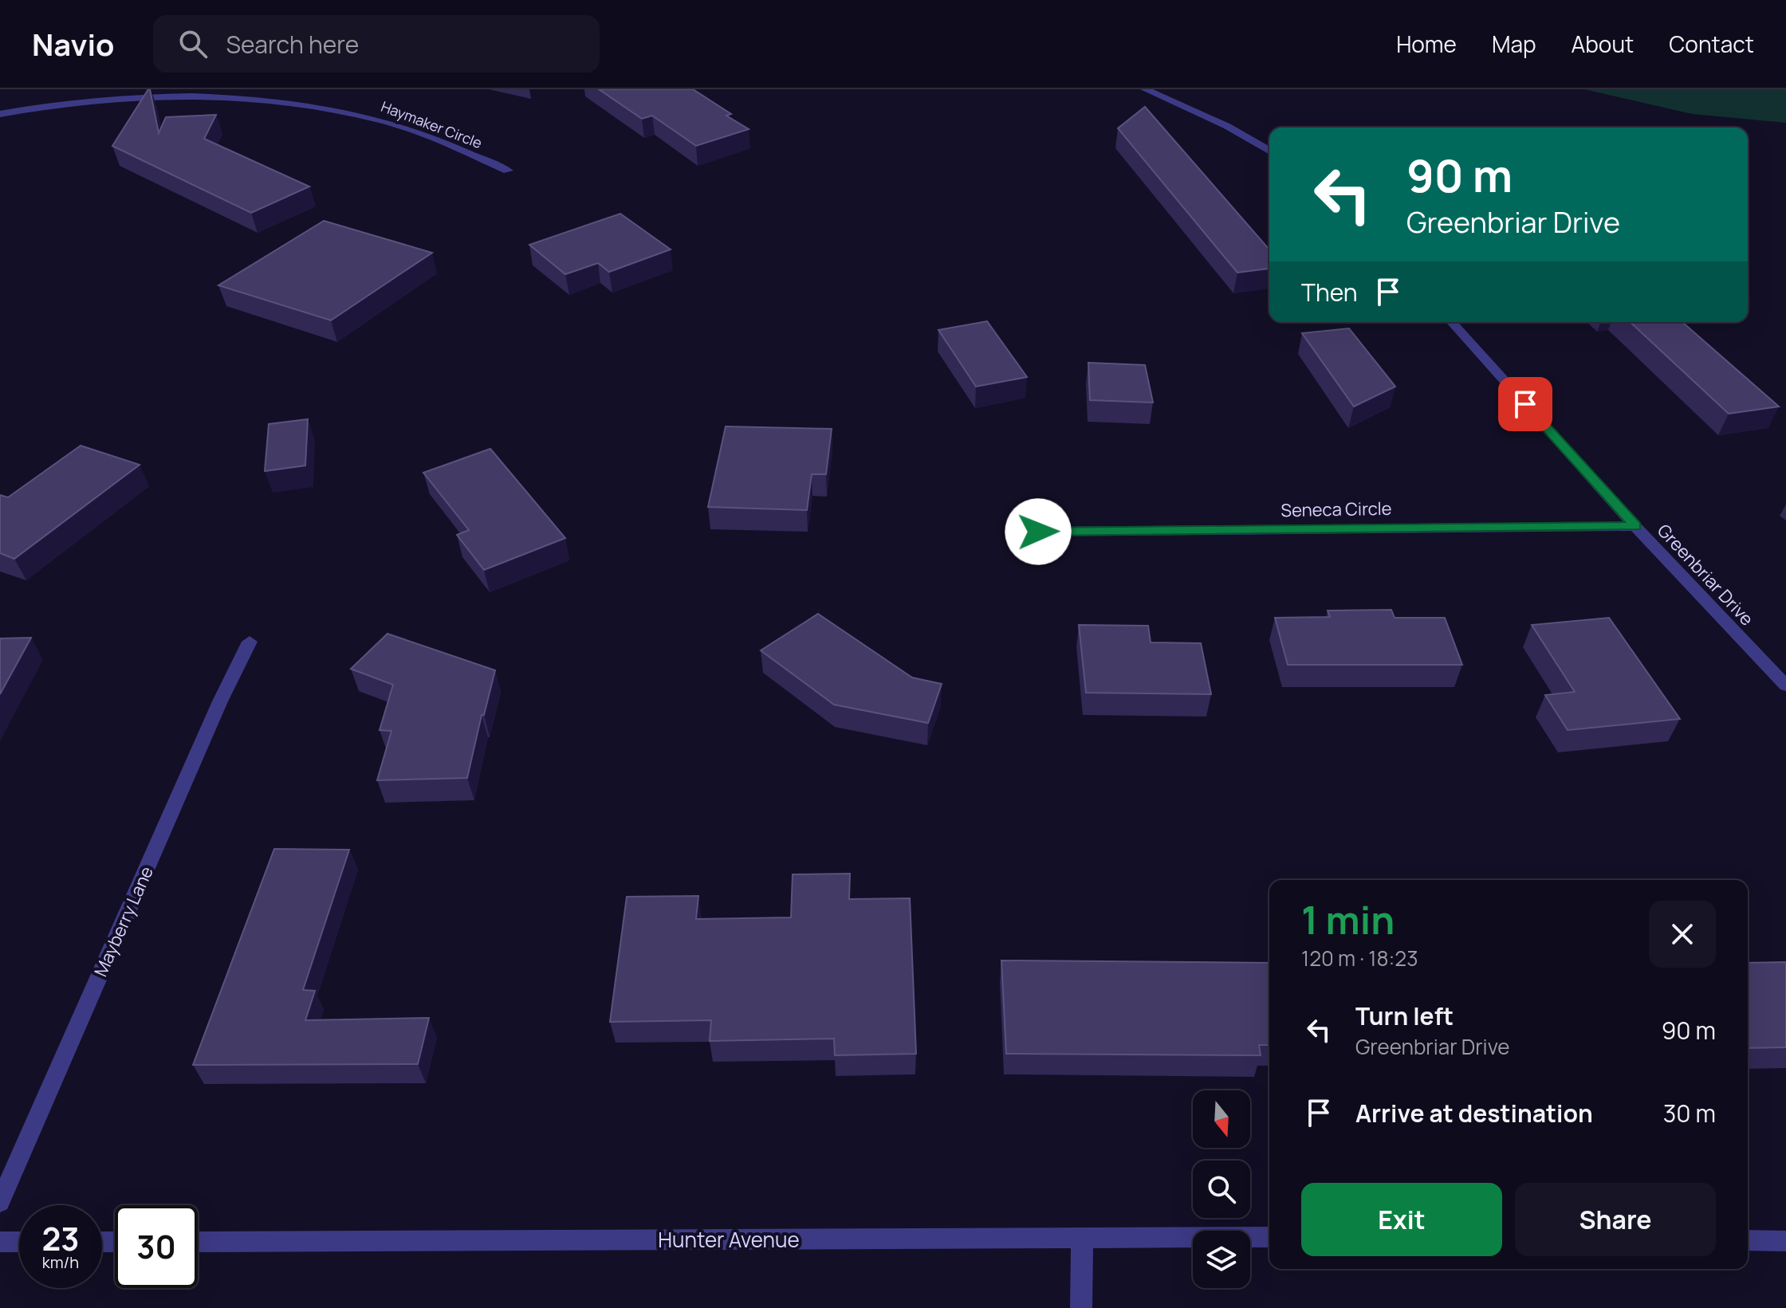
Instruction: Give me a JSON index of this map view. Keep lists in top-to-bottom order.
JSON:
{
  "streets": {
    "street": [
      "Haymaker Circle",
      "Seneca Circle",
      "Greenbriar Drive",
      "Mayberry Lane",
      "Hunter Avenue"
    ]
  },
  "crossings": [
    ["Seneca Circle", "Greenbriar Drive"]
  ],
  "north": "bottom",
  "page": {
    "header": "Navio",
    "search": "Search here",
    "nav": [
      "Home",
      "Map",
      "About",
      "Contact"
    ],
    "turn": ["90 m", "Greenbriar Drive"],
    "then": "Then",
    "heading": ["1 min", "120 m · 18:23"],
    "list": [
      {
        "name": "Turn left",
        "note": "Greenbriar Drive",
        "value": "90 m"
      },
      {
        "name": "Arrive at destination",
        "value": "30 m"
      }
    ],
    "buttons": ["Exit", "Share"],
    "speed": "23 km/h",
    "limit": "30"
  }
}
